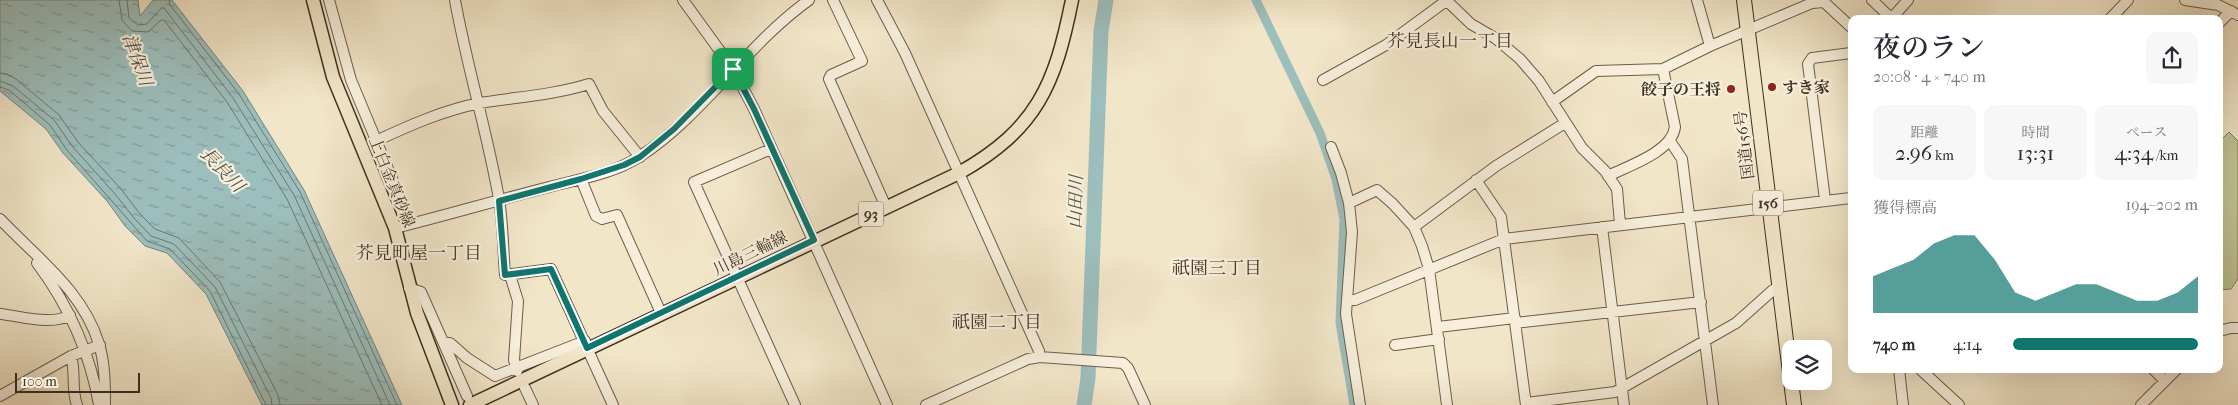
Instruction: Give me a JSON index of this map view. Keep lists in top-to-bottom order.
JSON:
{
  "streets": {
    "highway": ["国道156号", "156"],
    "main road": ["上白金真砂線", "93", "川島三輪線"]
  },
  "districts": [
    "芥見長山一丁目",
    "芥見町屋一丁目",
    "祇園三丁目",
    "祇園二丁目"
  ],
  "water": ["津保川", "長良川", "山田川"],
  "places": ["すき家", "餃子の王将"],
  "scale_bar": "100 m",
  "page": {
    "heading": ["夜のラン", "20:08 · 4 × 740 m"],
    "stats": [
      ["距離", "2.96 km"],
      ["時間", "13:31"],
      ["ペース", "4:34 /km"]
    ],
    "chart": ["獲得標高", "194–202 m"],
    "list": [
      {
        "name": "740 m",
        "note": "4:14"
      }
    ],
    "scale": "100 m"
  }
}
